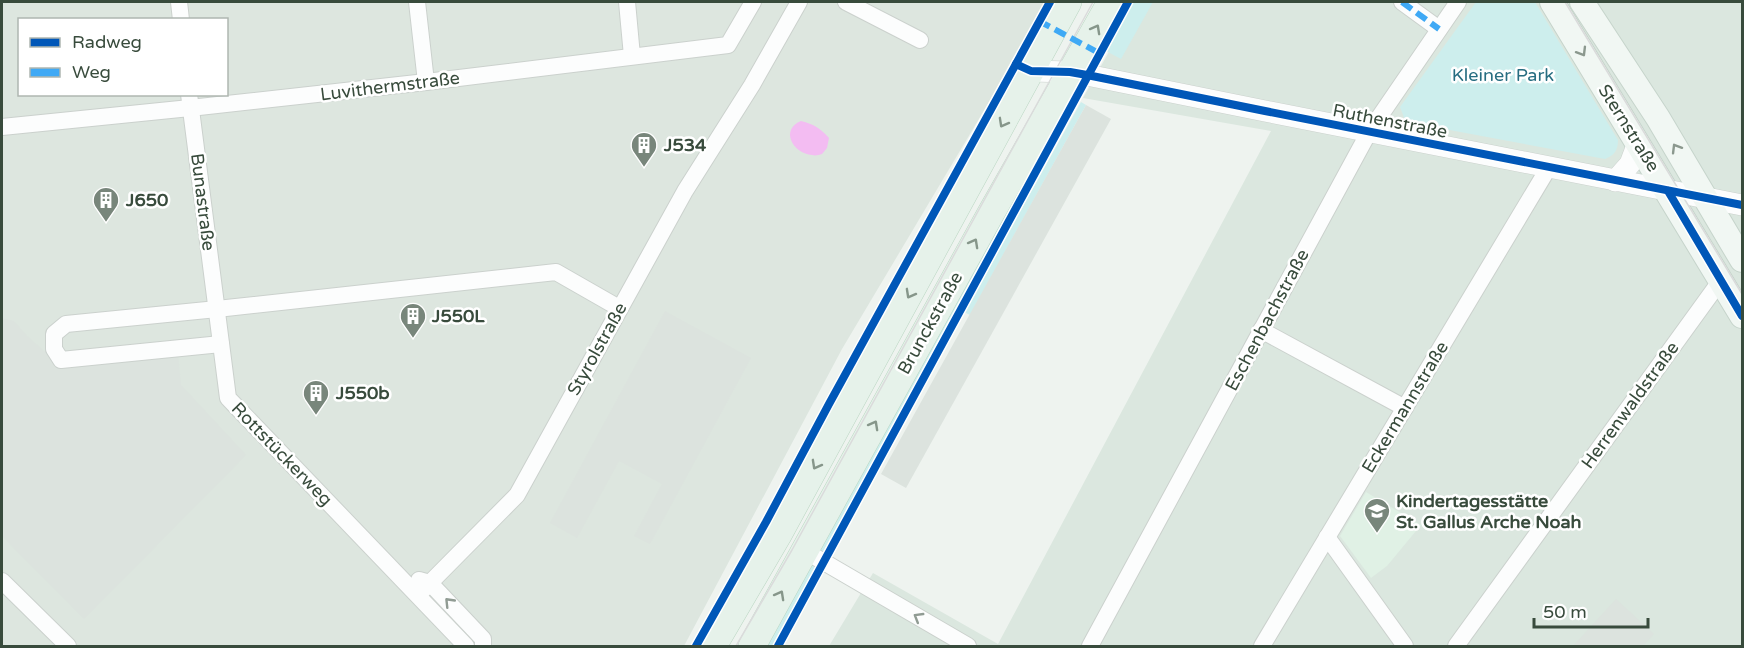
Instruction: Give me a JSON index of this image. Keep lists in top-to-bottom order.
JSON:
{
  "streets": {
    "main road": ["Sternstraße", "Brunckstraße"],
    "street": [
      "Luvithermstraße",
      "Ruthenstraße",
      "Bunastraße",
      "Eschenbachstraße",
      "Styrolstraße",
      "Herrenwaldstraße",
      "Eckermannstraße",
      "Rottstückerweg"
    ]
  },
  "crossings": [
    ["Luvithermstraße", "Bunastraße"],
    ["Ruthenstraße", "Sternstraße"],
    ["Ruthenstraße", "Eschenbachstraße"],
    ["Ruthenstraße", "Brunckstraße"],
    ["Ruthenstraße", "Eckermannstraße"],
    ["Sternstraße", "Herrenwaldstraße"],
    ["Bunastraße", "Rottstückerweg"],
    ["Styrolstraße", "Rottstückerweg"]
  ],
  "parks": ["Kleiner Park"],
  "places": {
    "building": [
      "J534",
      "J650",
      "J550L",
      "J550b"
    ],
    "school or university": ["Kindertagesstätte St. Gallus Arche Noah"]
  },
  "legend": ["Radweg", "Weg"],
  "scale_bar": "50 m"
}
